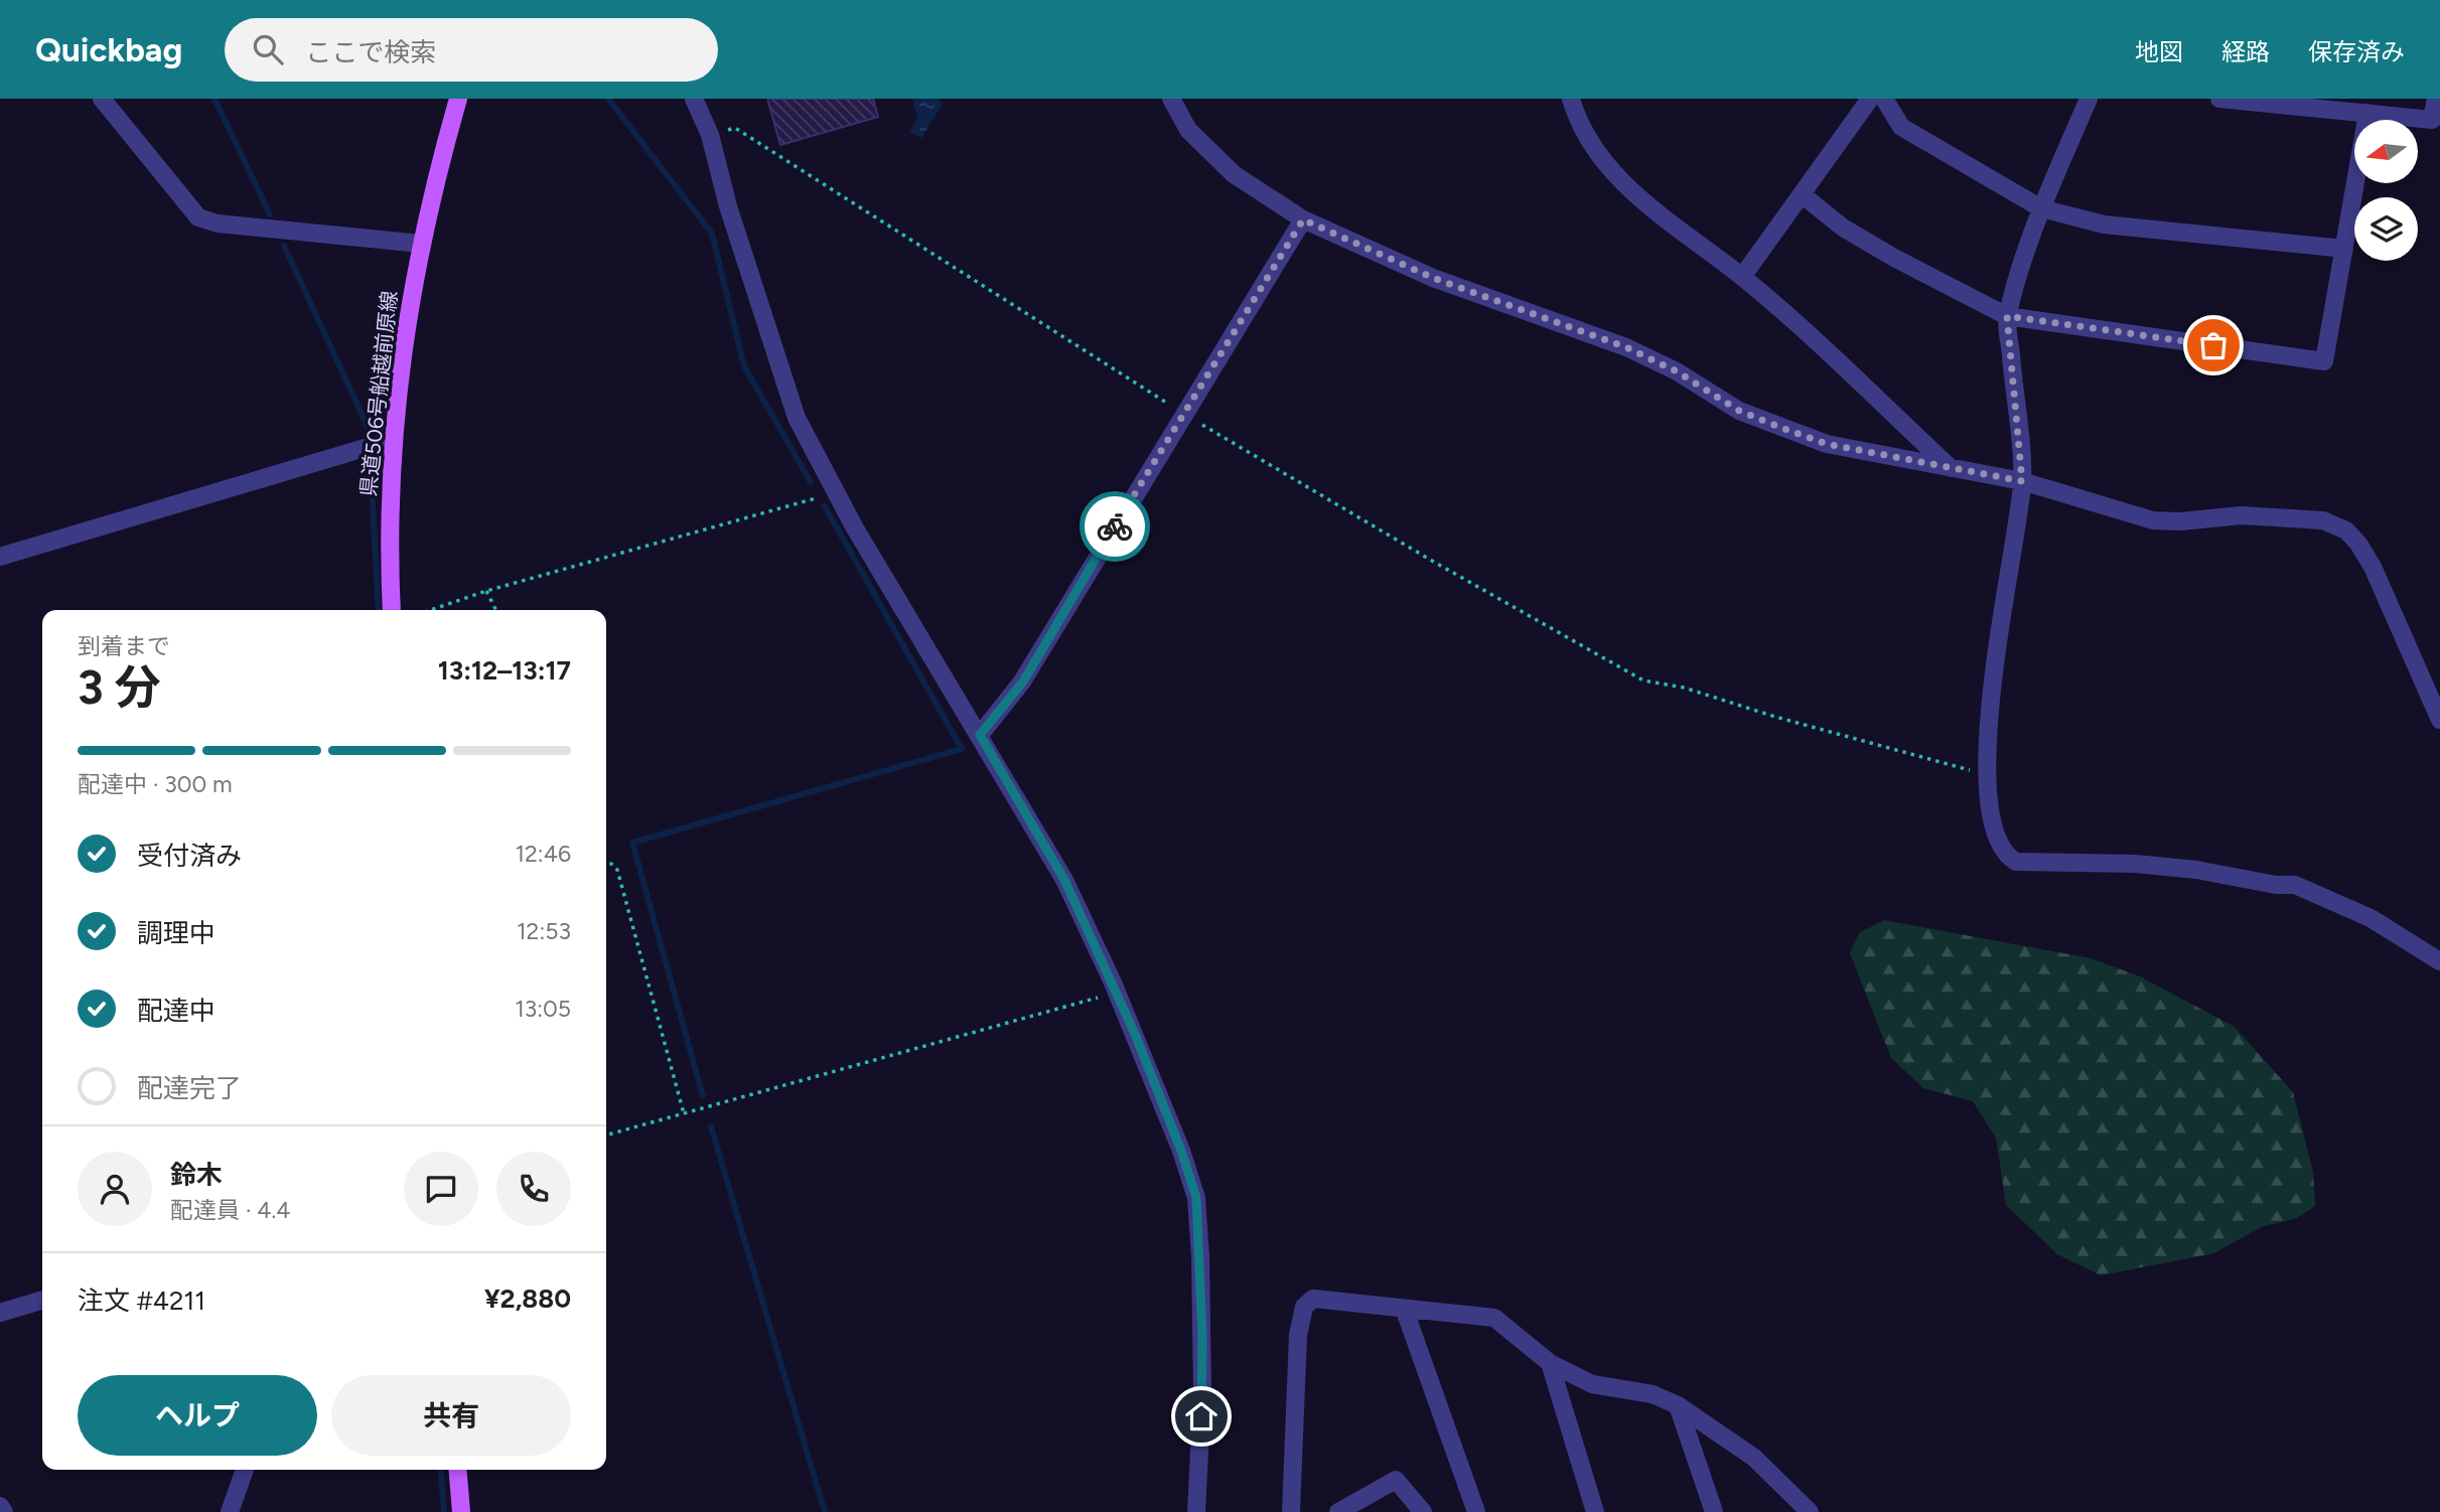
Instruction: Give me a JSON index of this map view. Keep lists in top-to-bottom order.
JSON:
{
  "streets": {
    "main road": ["県道506号船越前原線"]
  },
  "north": "left",
  "page": {
    "header": "Quickbag",
    "search": "ここで検索",
    "nav": ["地図", "経路", "保存済み"],
    "heading": ["3 分", "到着まで", "13:12–13:17"],
    "panel": [
      "鈴木",
      "配達員 · 4.4",
      "注文 #4211",
      "¥2,880"
    ],
    "bar": "配達中 · 300 m",
    "list": [
      ["受付済み", "12:46"],
      ["調理中", "12:53"],
      ["配達中", "13:05"],
      "配達完了"
    ],
    "buttons": ["ヘルプ", "共有"]
  }
}
